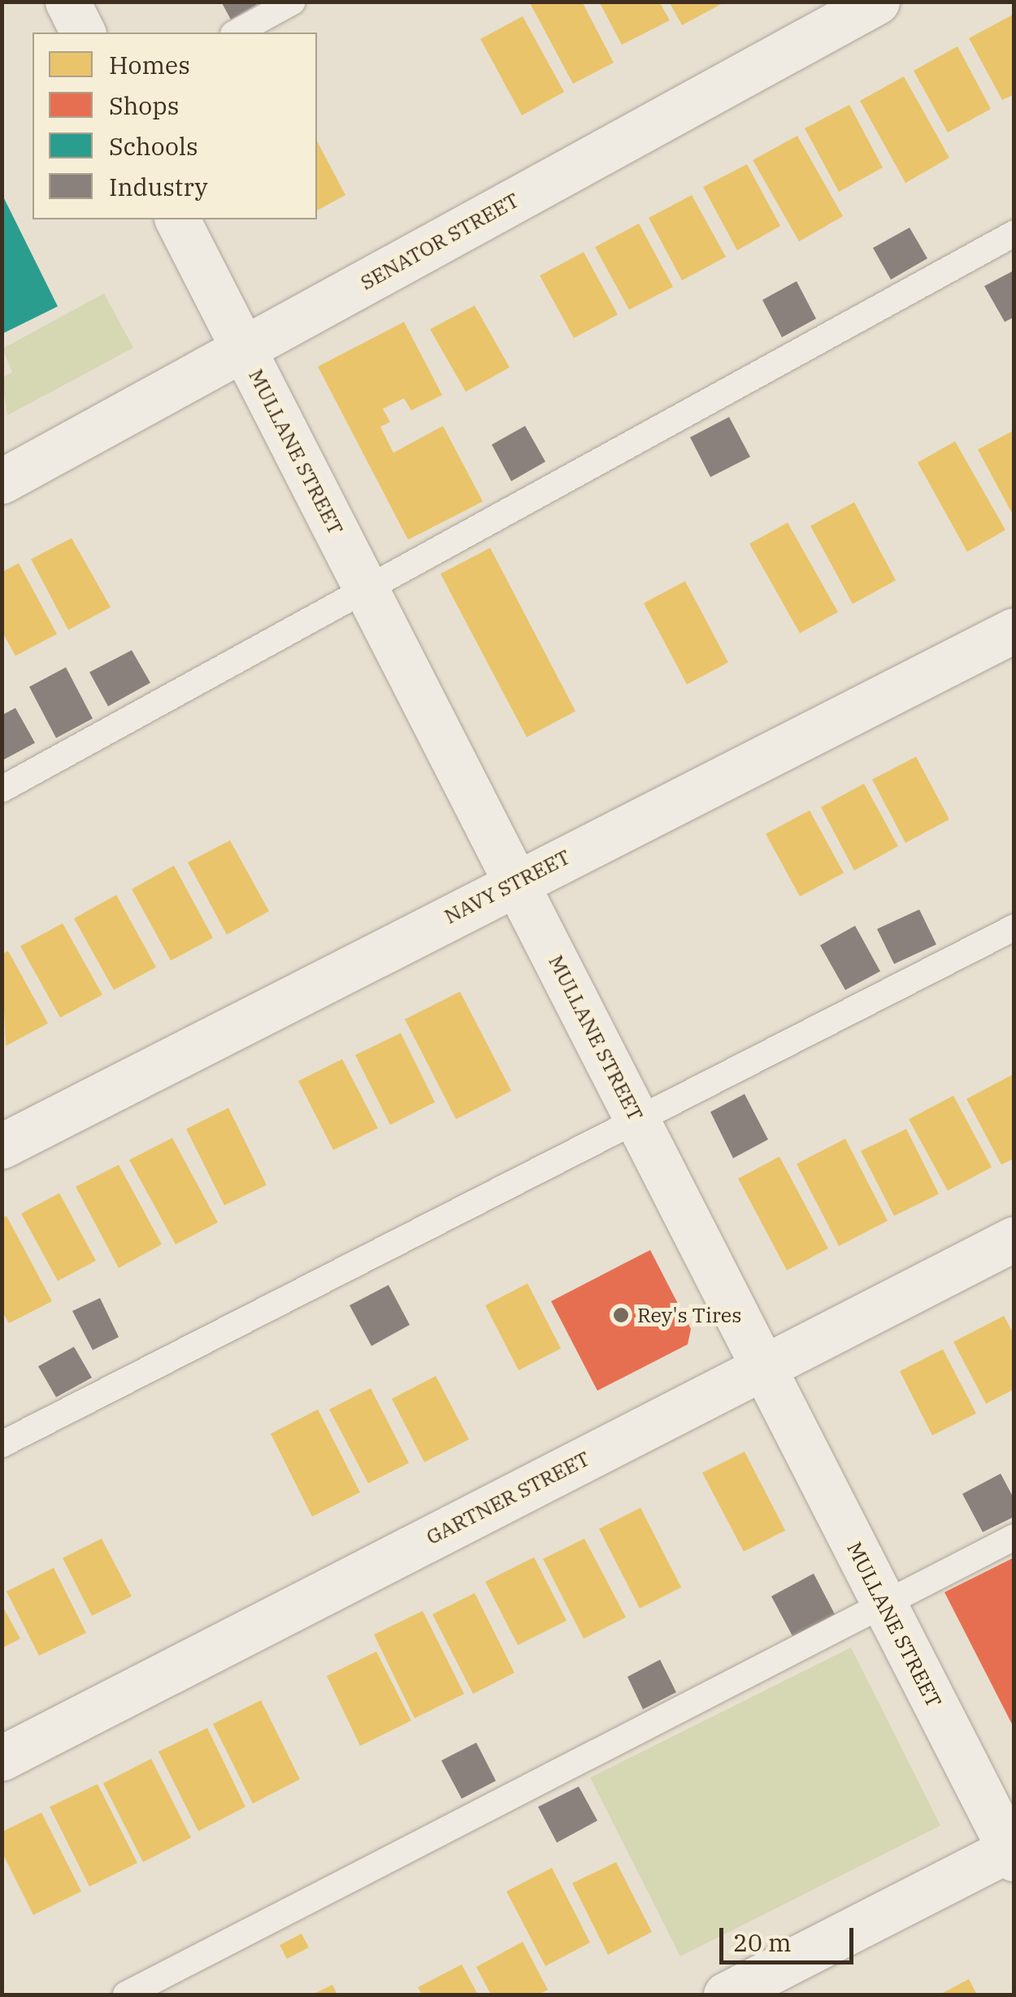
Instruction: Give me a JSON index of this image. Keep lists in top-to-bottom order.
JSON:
{
  "streets": {
    "street": [
      "SENATOR STREET",
      "MULLANE STREET",
      "NAVY STREET",
      "GARTNER STREET"
    ]
  },
  "crossings": [
    ["SENATOR STREET", "MULLANE STREET"],
    ["MULLANE STREET", "NAVY STREET"],
    ["MULLANE STREET", "GARTNER STREET"]
  ],
  "places": ["Rey's Tires"],
  "legend": [
    "Homes",
    "Shops",
    "Schools",
    "Industry"
  ],
  "scale_bar": "20 m"
}
